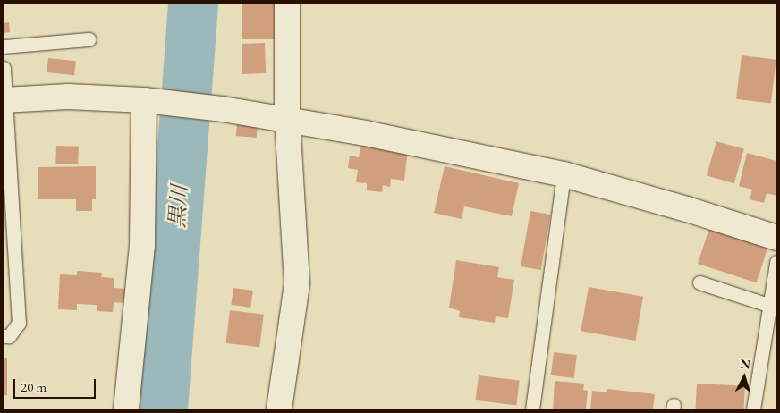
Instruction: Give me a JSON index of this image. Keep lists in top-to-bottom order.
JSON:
{
  "water": ["黒川"],
  "scale_bar": "20 m",
  "north": "top"
}
